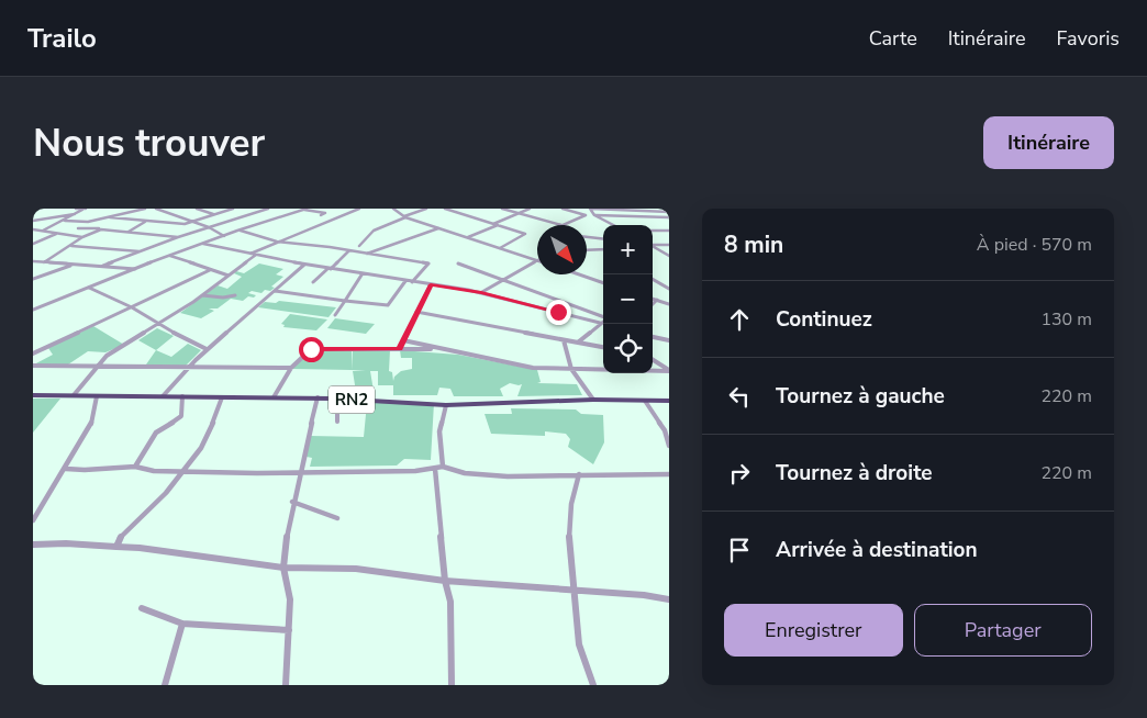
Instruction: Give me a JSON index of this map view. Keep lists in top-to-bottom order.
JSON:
{
  "streets": {
    "highway": ["RN2"]
  },
  "north": "bottom right",
  "page": {
    "header": "Trailo",
    "nav": ["Carte", "Itinéraire", "Favoris"],
    "buttons": [
      "Itinéraire",
      ["Enregistrer", "Partager"]
    ],
    "title": "Nous trouver",
    "heading": ["8 min", "À pied · 570 m"],
    "map_buttons": ["+", "−"],
    "list": [
      ["Continuez", "130 m"],
      ["Tournez à gauche", "220 m"],
      ["Tournez à droite", "220 m"],
      "Arrivée à destination"
    ]
  }
}
